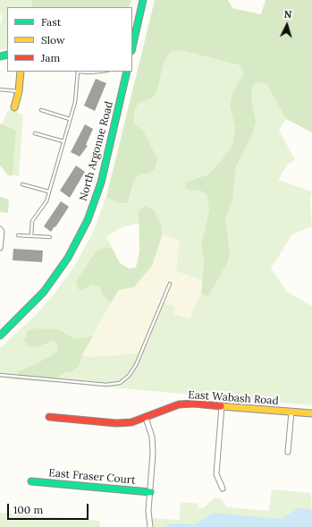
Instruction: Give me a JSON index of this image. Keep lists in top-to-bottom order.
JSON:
{
  "streets": {
    "street": ["North Argonne Road", "East Wabash Road", "East Fraser Court"]
  },
  "legend": ["Fast", "Slow", "Jam"],
  "scale_bar": "100 m",
  "north": "top"
}
